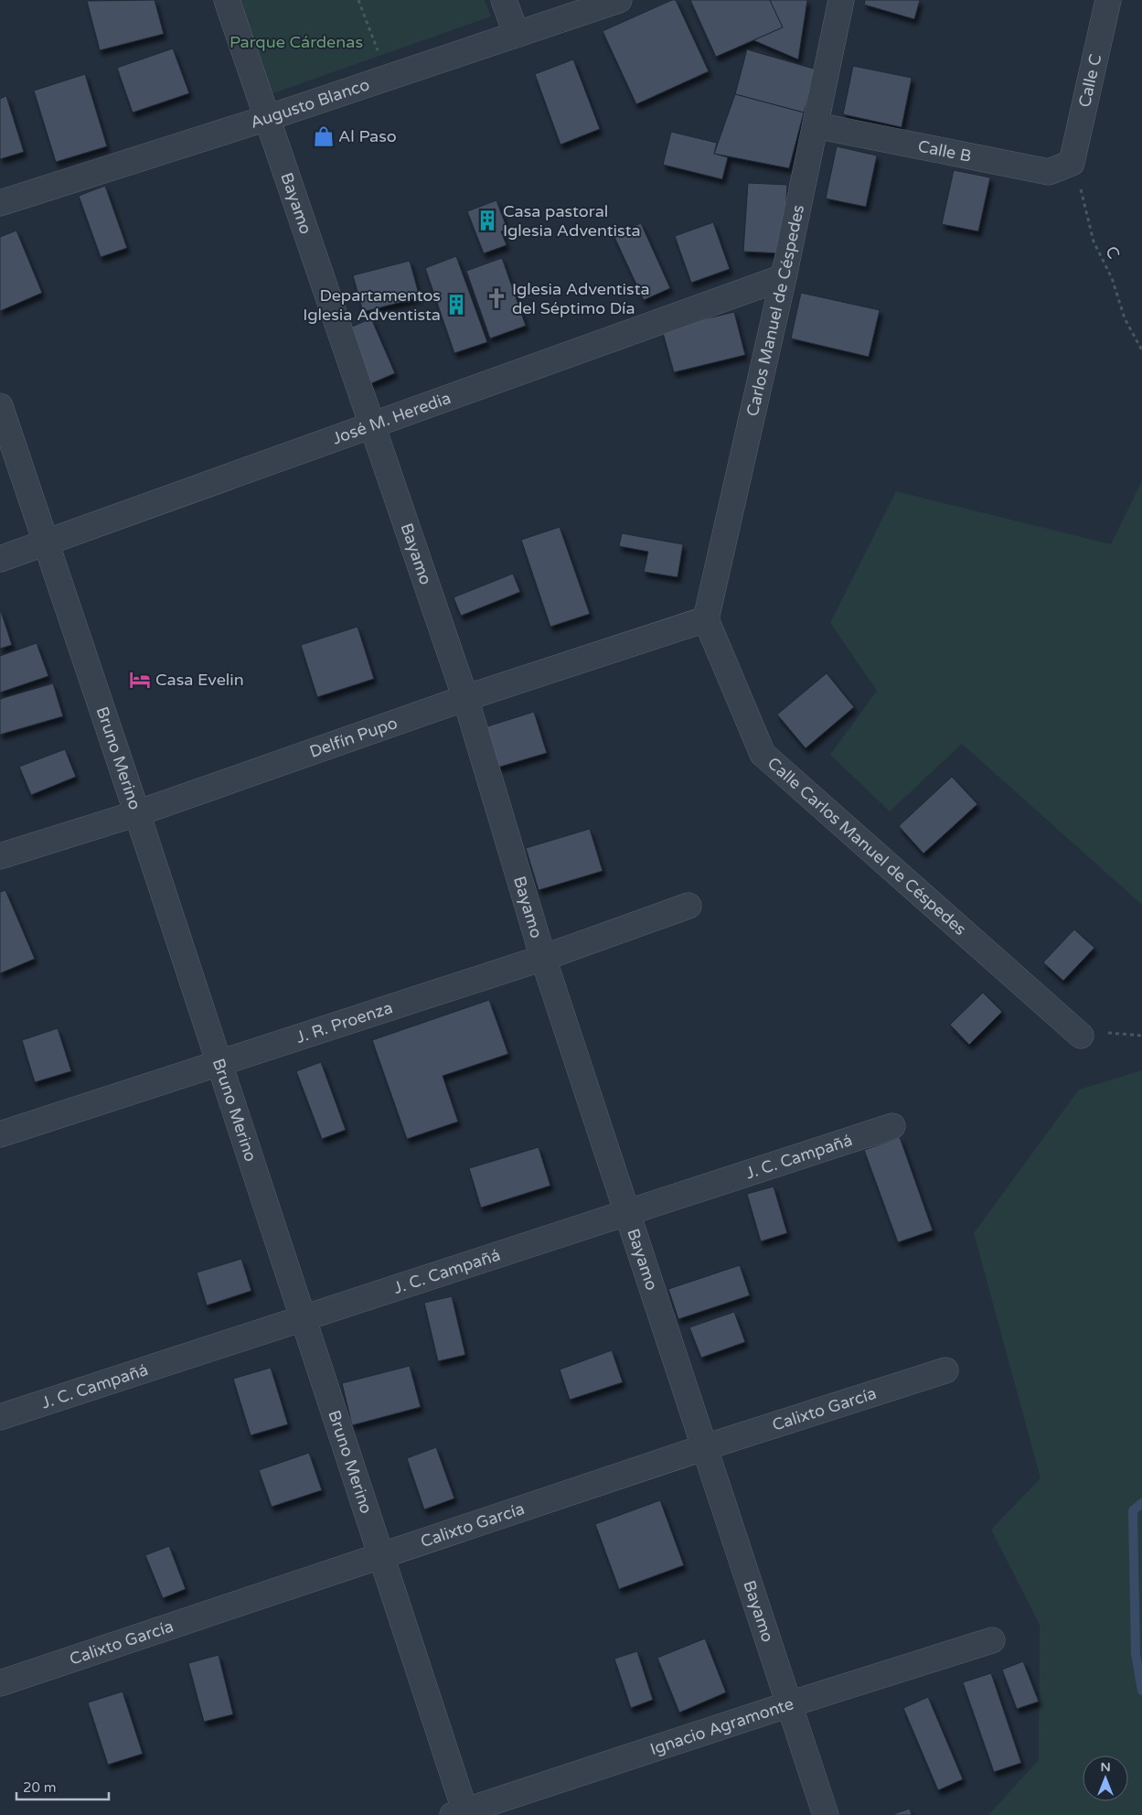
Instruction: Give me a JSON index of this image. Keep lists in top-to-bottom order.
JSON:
{
  "streets": {
    "street": [
      "Calle C",
      "Augusto Blanco",
      "Calle B",
      "Bayamo",
      "Carlos Manuel de Céspedes",
      "José M. Heredia",
      "Delfín Pupo",
      "Bruno Merino",
      "Calle Carlos Manuel de Céspedes",
      "J. R. Proenza",
      "J. C. Campañá",
      "Calixto García",
      "Ignacio Agramonte"
    ],
    "path": ["C"]
  },
  "crossings": [
    ["Calle C", "Calle B"],
    ["Calle C", "C"],
    ["Augusto Blanco", "Bayamo"],
    ["Calle B", "C"],
    ["Calle B", "Carlos Manuel de Céspedes"],
    ["Bayamo", "José M. Heredia"],
    ["Bayamo", "Delfín Pupo"],
    ["Bayamo", "J. R. Proenza"],
    ["Bayamo", "J. C. Campañá"],
    ["Bayamo", "Calixto García"],
    ["Bayamo", "Ignacio Agramonte"],
    ["Carlos Manuel de Céspedes", "José M. Heredia"],
    ["Carlos Manuel de Céspedes", "Delfín Pupo"],
    ["Carlos Manuel de Céspedes", "Calle Carlos Manuel de Céspedes"],
    ["José M. Heredia", "Bruno Merino"],
    ["Delfín Pupo", "Bruno Merino"],
    ["Delfín Pupo", "Calle Carlos Manuel de Céspedes"],
    ["Bruno Merino", "J. R. Proenza"],
    ["Bruno Merino", "J. C. Campañá"],
    ["Bruno Merino", "Calixto García"],
    ["Bruno Merino", "Ignacio Agramonte"]
  ],
  "parks": ["Parque Cárdenas"],
  "places": {
    "shop": ["Al Paso"],
    "building": ["Casa pastoral Iglesia Adventista", "Departamentos Iglesia Adventista"],
    "church": ["Iglesia Adventista del Séptimo Día"],
    "hotel": ["Casa Evelin"]
  },
  "scale_bar": "20 m",
  "north": "top"
}
